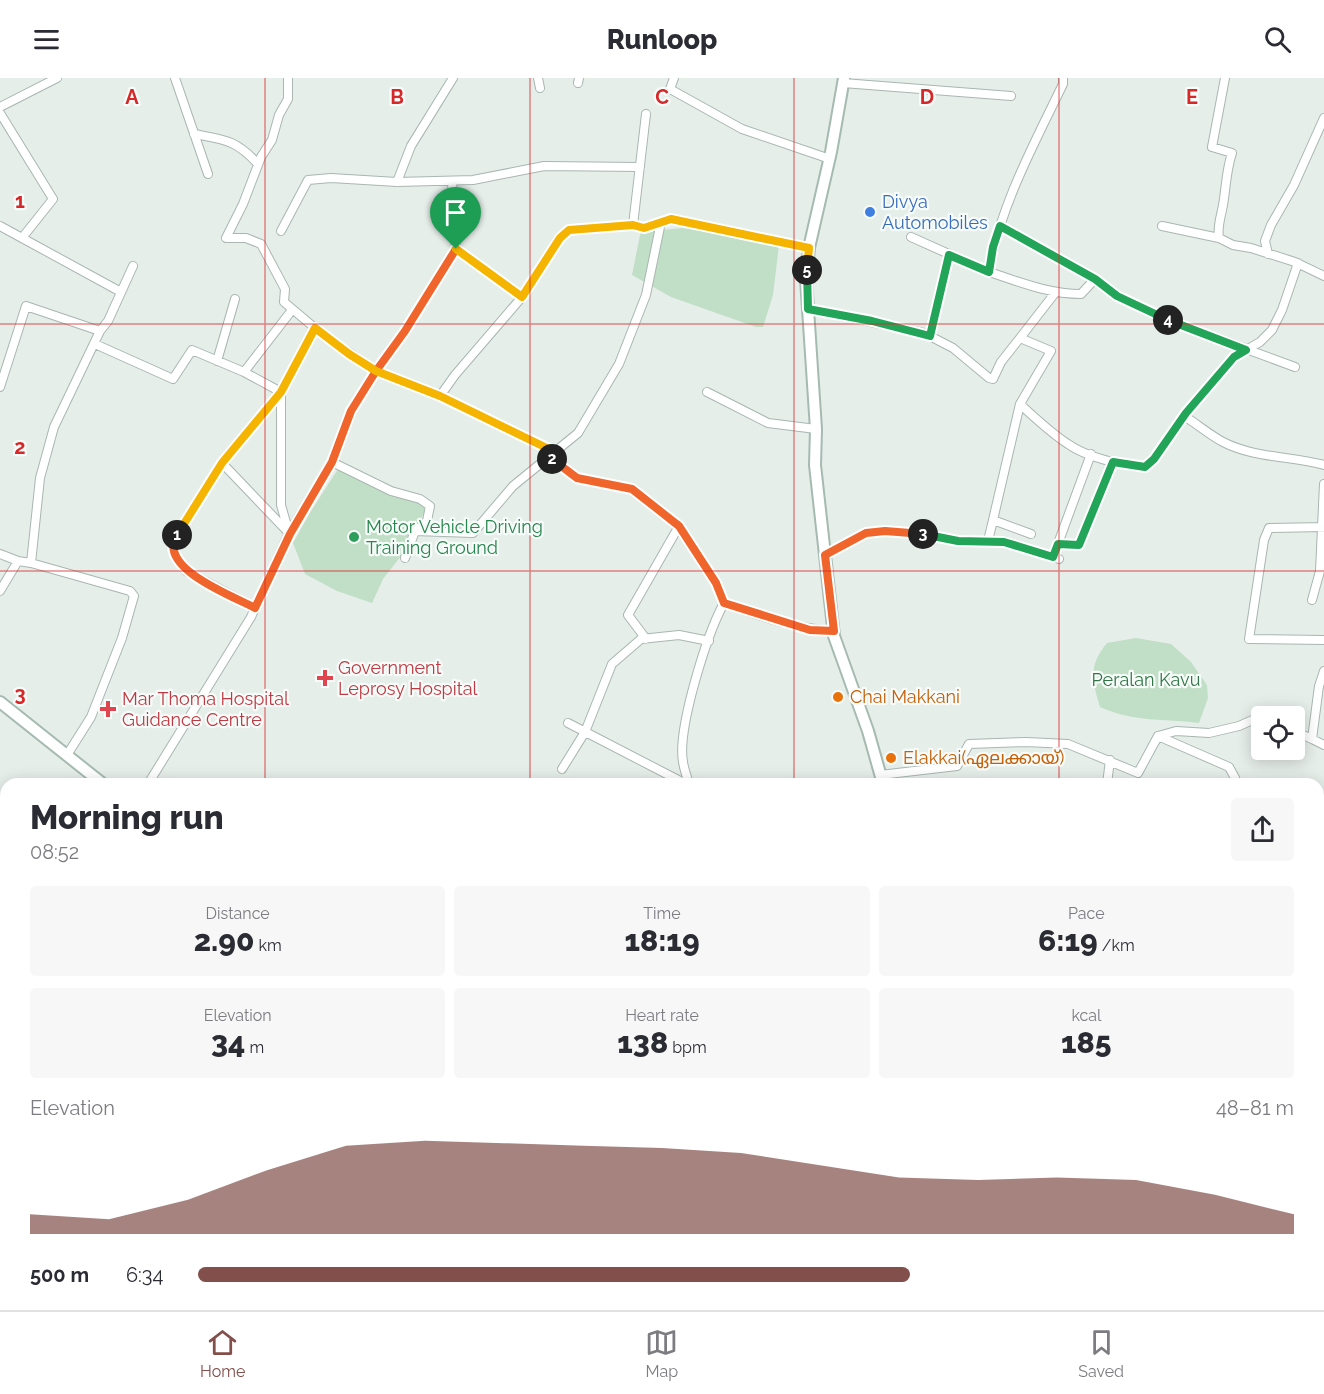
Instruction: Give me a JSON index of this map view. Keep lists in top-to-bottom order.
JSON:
{
  "parks": ["Peralan Kavu"],
  "places": {
    "other": [
      "Divya Automobiles",
      "Motor Vehicle Driving Training Ground",
      "Chai Makkani",
      "Elakkai(ഏലക്കായ്)"
    ],
    "health": ["Government Leprosy Hospital", "Mar Thoma Hospital Guidance Centre"]
  },
  "page": {
    "header": "Runloop",
    "pins": [
      "5",
      "4",
      "2",
      "3",
      "1"
    ],
    "heading": ["Morning run", "08:52"],
    "stats": [
      ["Distance", "2.90 km"],
      ["Time", "18:19"],
      ["Pace", "6:19 /km"],
      ["Elevation", "34 m"],
      ["Heart rate", "138 bpm"],
      ["kcal", "185"]
    ],
    "chart": ["Elevation", "48–81 m"],
    "list": [
      {
        "name": "500 m",
        "note": "6:34"
      }
    ],
    "tabs": ["Home", "Map", "Saved"]
  },
  "grid": {
    "columns": [
      "A",
      "B",
      "C",
      "D",
      "E"
    ],
    "rows": ["1", "2", "3"]
  }
}
